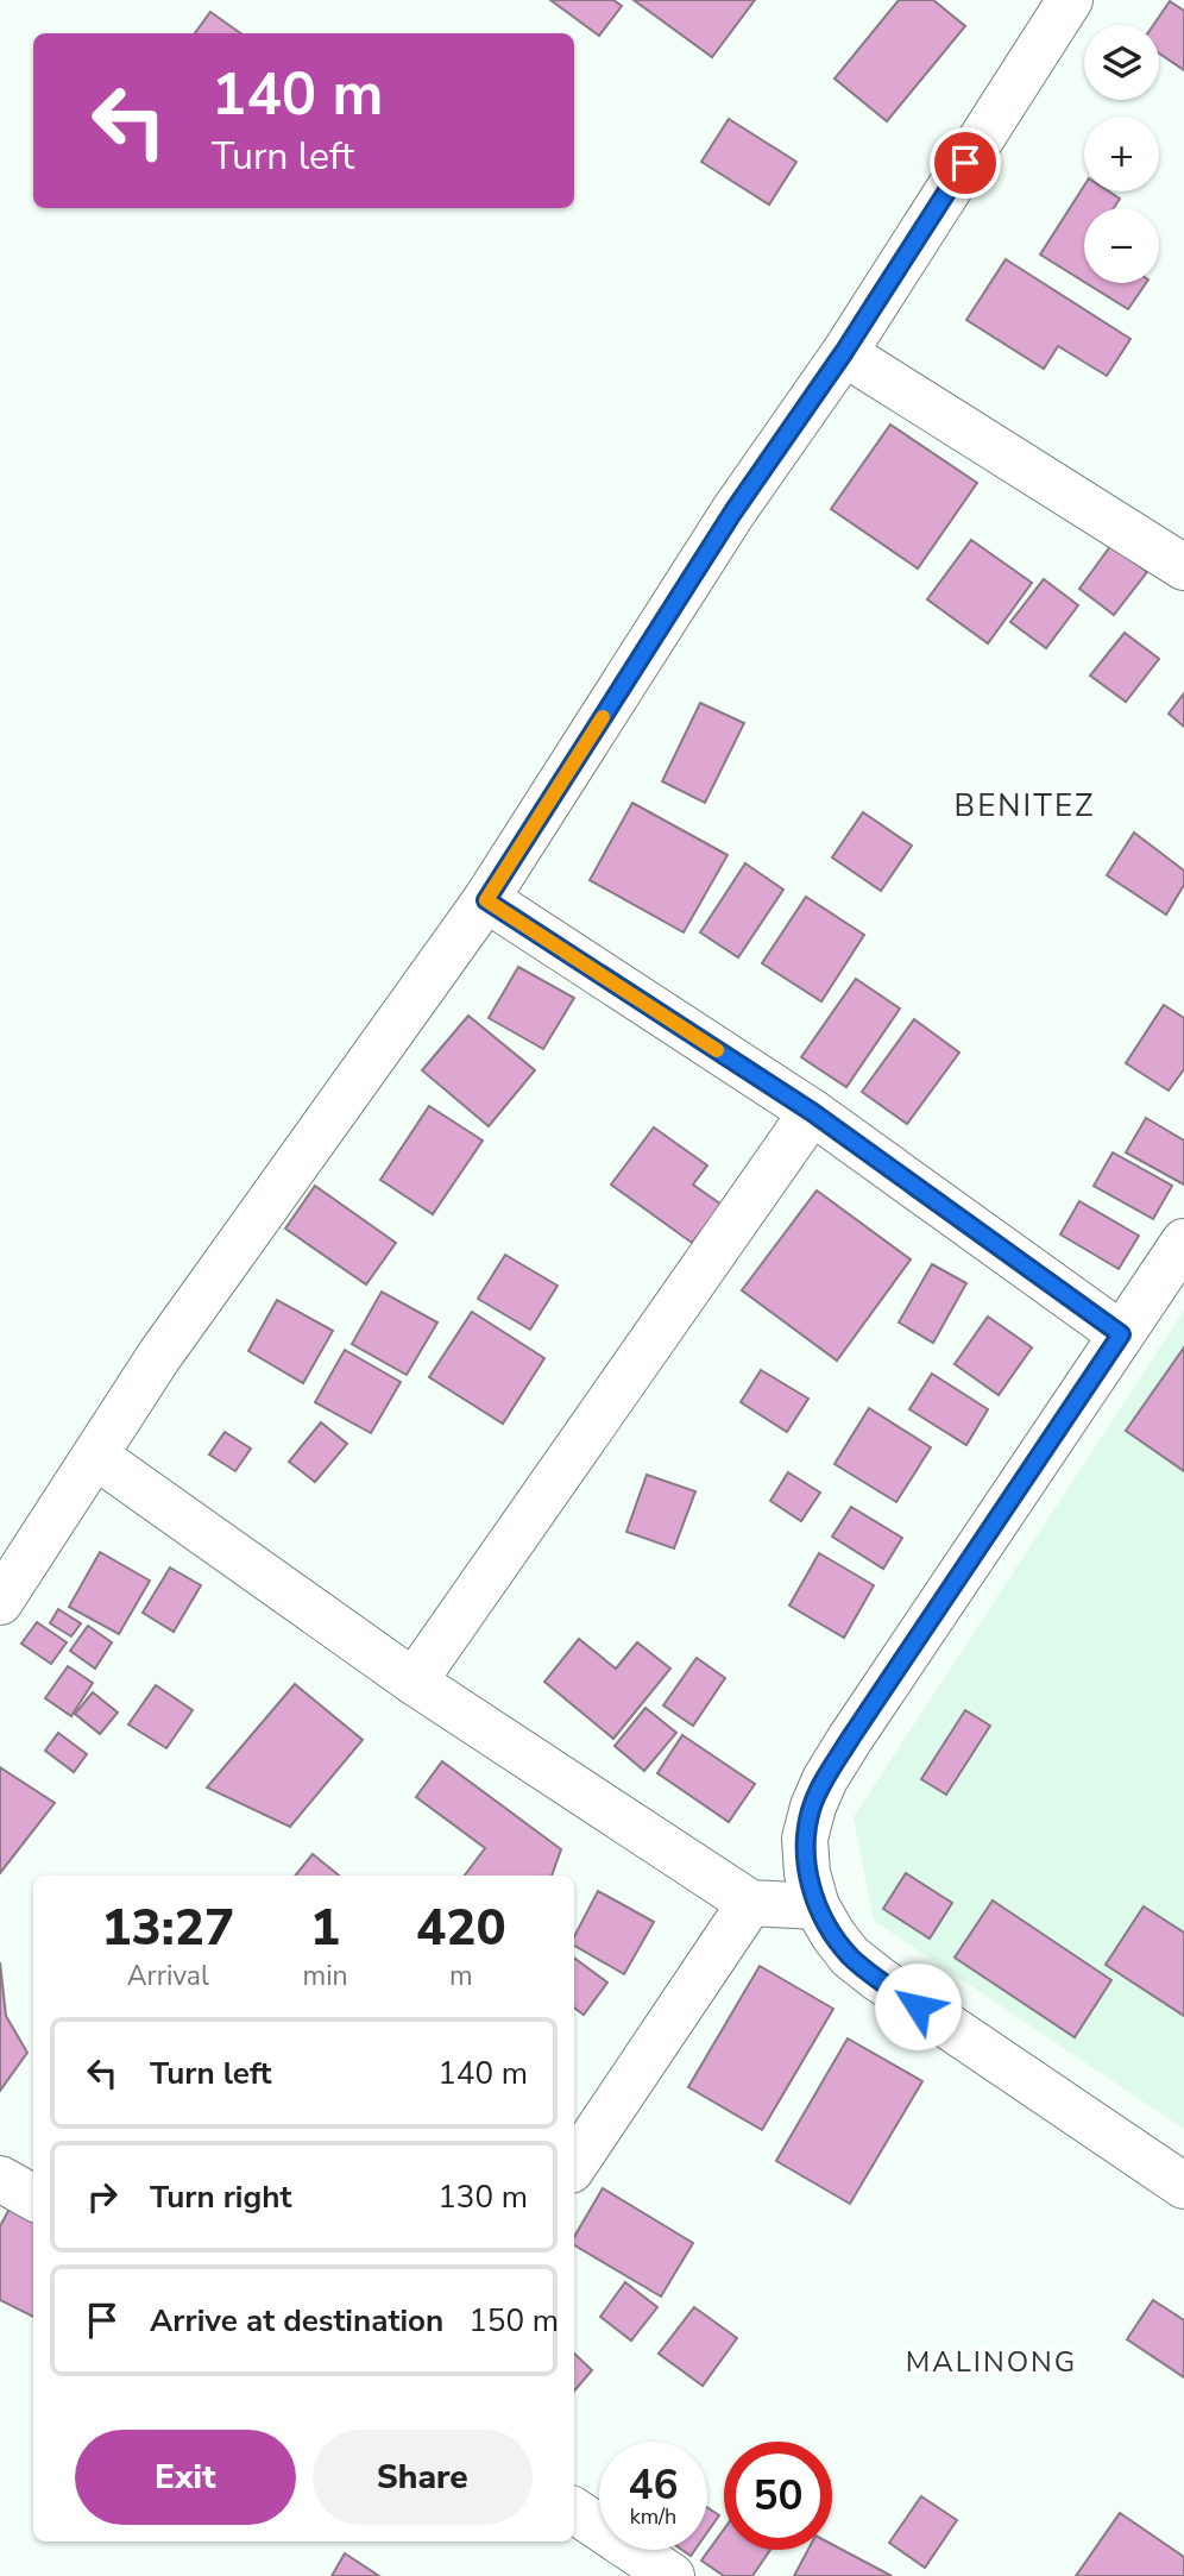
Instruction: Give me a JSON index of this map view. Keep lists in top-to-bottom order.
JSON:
{
  "districts": ["BENITEZ", "MALINONG"],
  "page": {
    "map_buttons": ["+", "−"],
    "turn": ["140 m", "Turn left"],
    "eta": [
      "13:27",
      "Arrival",
      "1",
      "min",
      "420",
      "m"
    ],
    "list": [
      {
        "name": "Turn left",
        "value": "140 m"
      },
      {
        "name": "Turn right",
        "value": "130 m"
      },
      {
        "name": "Arrive at destination",
        "value": "150 m"
      }
    ],
    "buttons": ["Exit", "Share"],
    "speed": "46 km/h",
    "limit": "50"
  }
}
